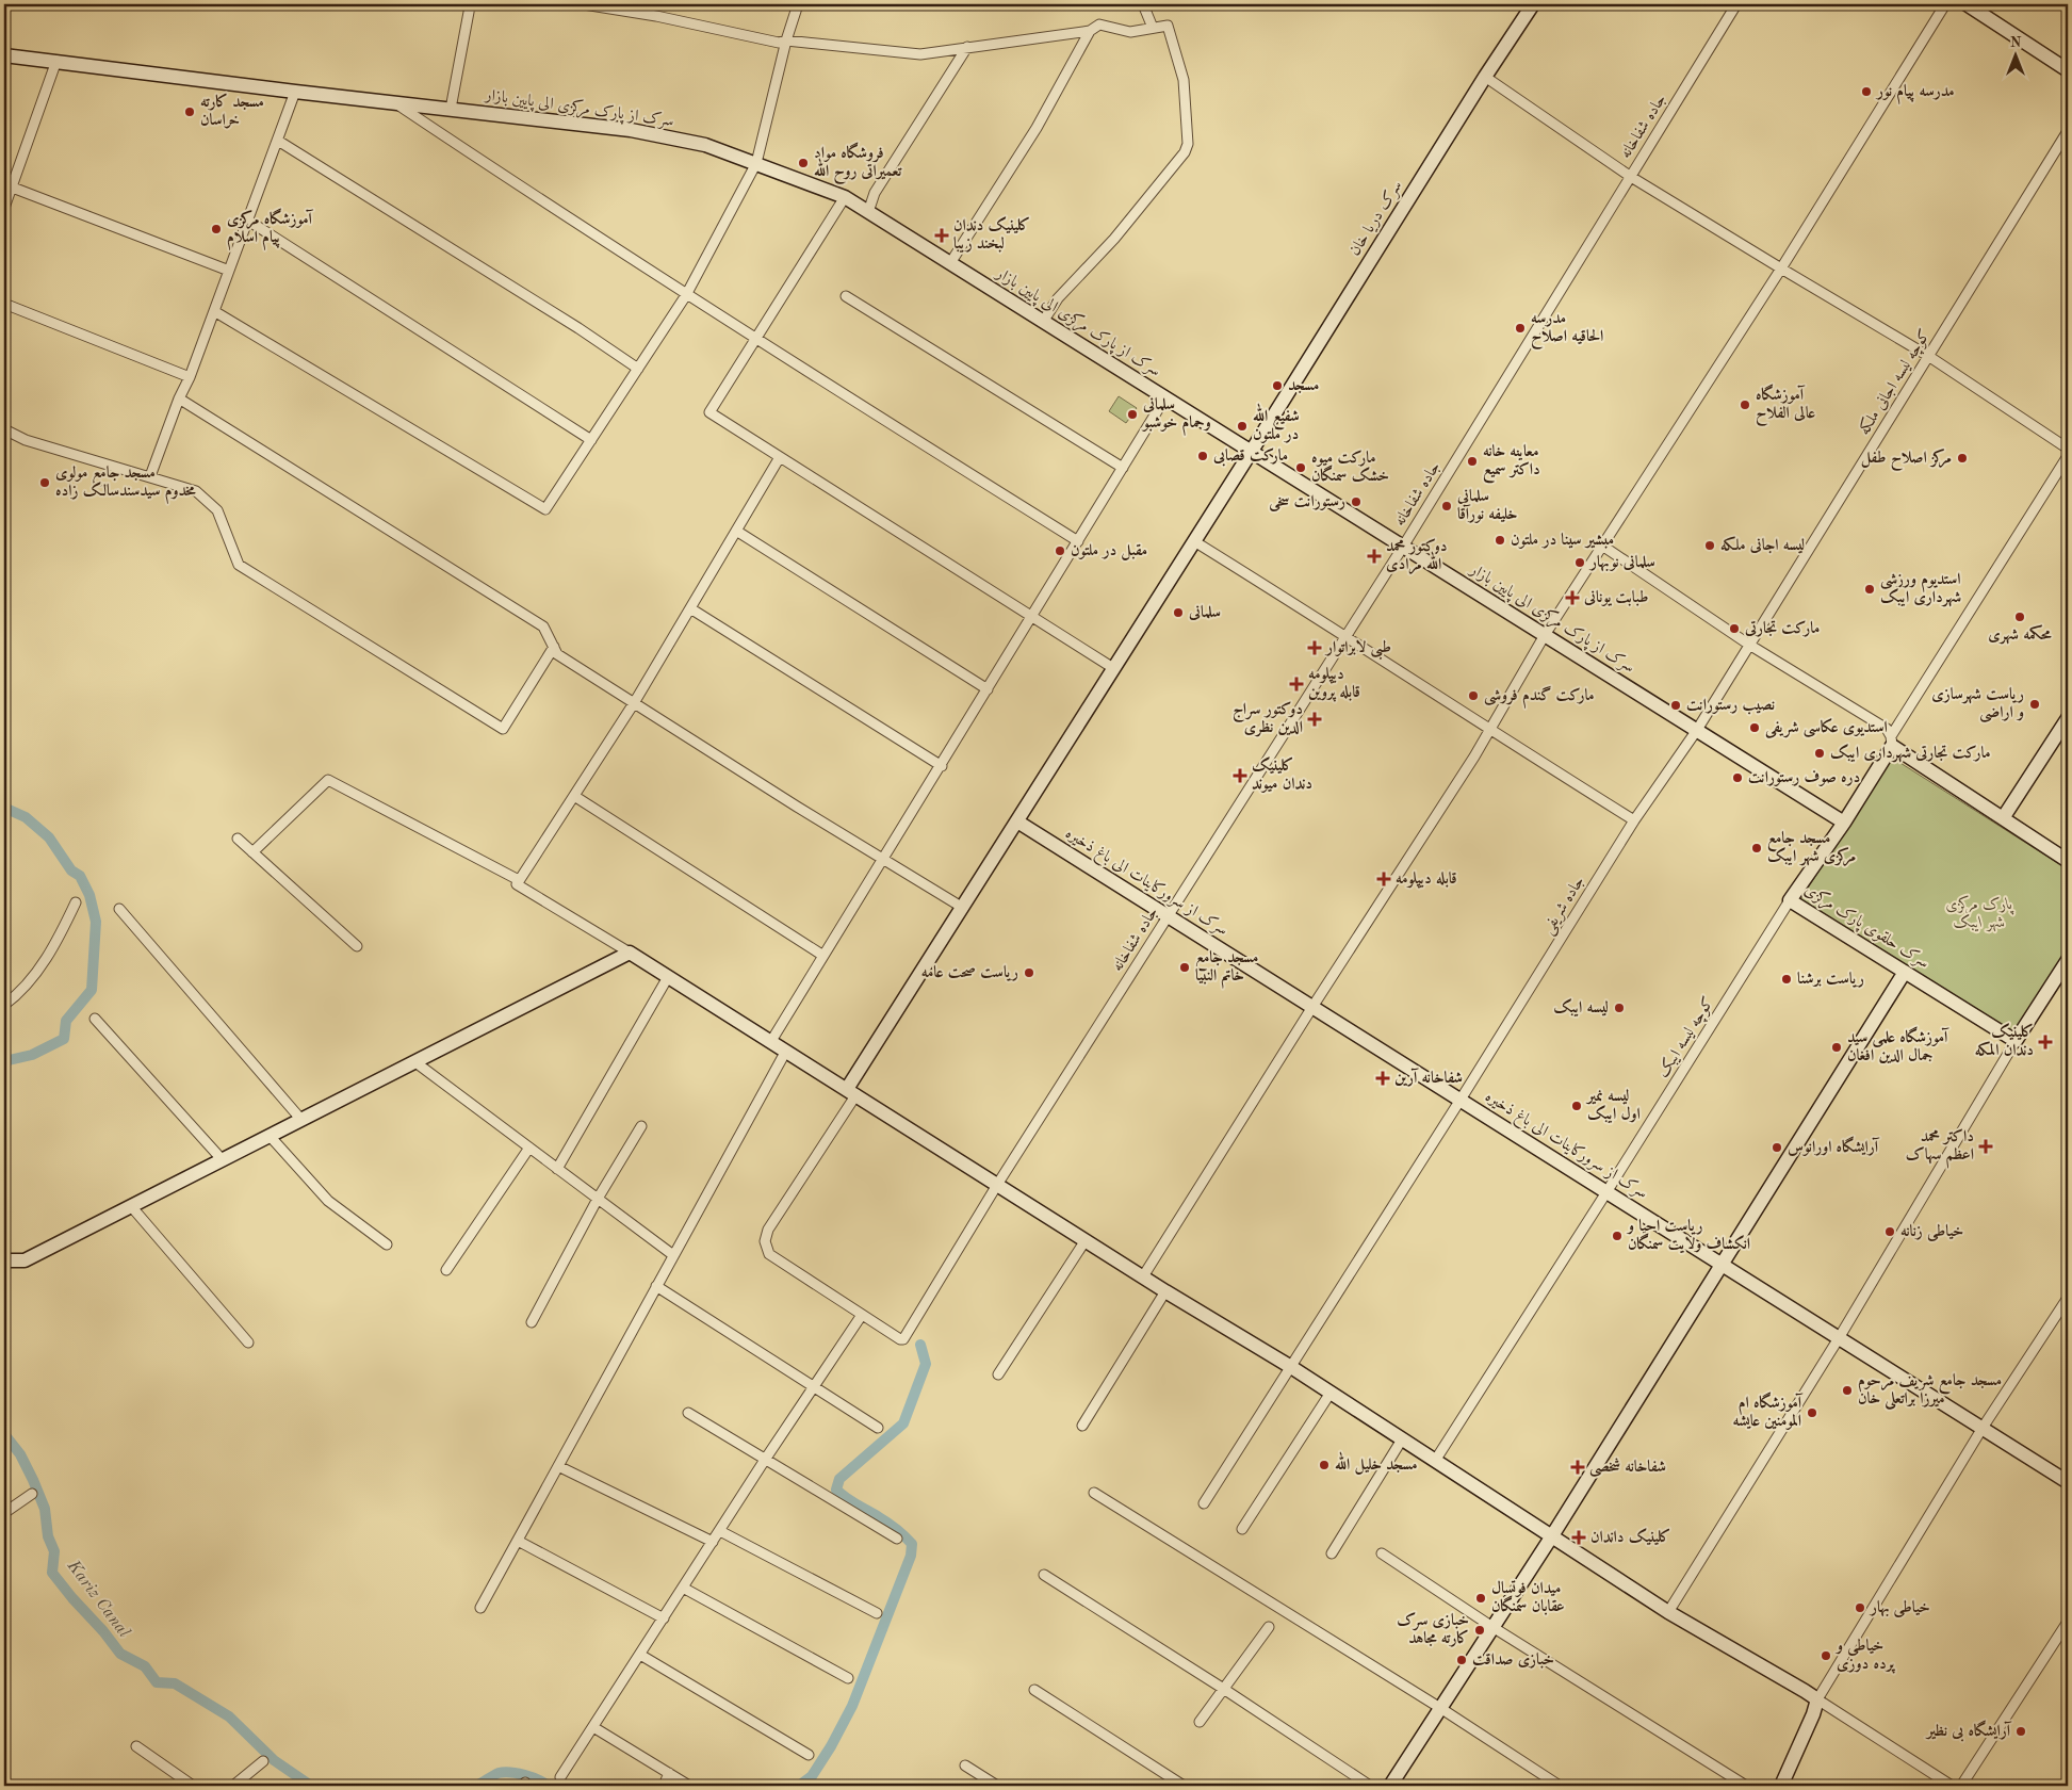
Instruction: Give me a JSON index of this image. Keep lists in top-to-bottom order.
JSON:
{
  "streets": {
    "street": [
      "سرک از پارک مرکزی الی پایین بازار",
      "جاده شفاخانه",
      "سرک دریا خان",
      "کوچه لیسه اجانی ملکه",
      "سرک از سرورکاینات الی باغ ذخیره",
      "جاده شریفی",
      "سرک حلقوی پارک مرکزی",
      "کوچه لیسه ایبک"
    ]
  },
  "crossings": [
    ["سرک از پارک مرکزی الی پایین بازار", "جاده شفاخانه"],
    ["سرک از پارک مرکزی الی پایین بازار", "سرک دریا خان"],
    ["سرک از پارک مرکزی الی پایین بازار", "کوچه لیسه اجانی ملکه"],
    ["سرک از پارک مرکزی الی پایین بازار", "جاده شریفی"],
    ["سرک از پارک مرکزی الی پایین بازار", "سرک حلقوی پارک مرکزی"],
    ["جاده شفاخانه", "سرک از سرورکاینات الی باغ ذخیره"],
    ["سرک دریا خان", "سرک از سرورکاینات الی باغ ذخیره"],
    ["کوچه لیسه اجانی ملکه", "جاده شریفی"],
    ["سرک از سرورکاینات الی باغ ذخیره", "جاده شریفی"],
    ["سرک از سرورکاینات الی باغ ذخیره", "کوچه لیسه ایبک"],
    ["سرک حلقوی پارک مرکزی", "کوچه لیسه ایبک"]
  ],
  "water": ["Kariz Canal"],
  "parks": ["پارک مرکزی شهر ایبک"],
  "places": {
    "other": [
      "مدرسه پیام نور",
      "مسجد کارته خراسان",
      "فروشگاه مواد تعمیراتی روح الله",
      "آموزشگاه مرکزی پیام اسلام",
      "مدرسه الحاقیه اصلاح",
      "مسجد",
      "آموزشگاه عالی الفلاح",
      "سلمانی وحمام خوشبو",
      "شفیع الله در ملتون",
      "مارکت قصابی",
      "مرکز اصلاح طفل",
      "معاینه خانه داکتر سمیع",
      "مارکت میوه خشک سمنگان",
      "مسجد جامع مولوی مخدوم سیدسندسالک زاده",
      "رستورانت سخی",
      "سلمانی خلیفه نورآقا",
      "مبشیر سینا در ملتون",
      "لیسه اجانی ملکه",
      "مقبل در ملتون",
      "سلمانی نوبهار",
      "استدیوم ورزشی شهرداری ایبک",
      "سلمانی",
      "محکمه شهری",
      "مارکت تجارتی",
      "مارکت گندم فروشی",
      "ریاست شهرسازی و اراضی",
      "نصیب رستورانت",
      "استدیوی عکاسی شریفی",
      "مارکت تجارتی شهرداری ایبک",
      "دره صوف رستورانت",
      "مسجد جامع مرکزی شهر ایبک",
      "مسجد جامع خاتم النبیا",
      "ریاست صحت عامه",
      "ریاست برشنا",
      "لیسه ایبک",
      "آموزشگاه علمی سید جمال الدین افغان",
      "لیسه نمیر اول ایبک",
      "آرایشگاه اورانوس",
      "خیاطی زنانه",
      "ریاست احیا و انکشاف ولایت سمنگان",
      "مسجد جامع شریف مرحوم میرزا براتعلی خان",
      "آموزشگاه ام المومنین عایشه",
      "مسجد خلیل الله",
      "میدان فوتسال عقابان سمنگان",
      "خیاطی بهار",
      "خبازی سرک کارته مجاهد",
      "خیاطی و پرده دوزی",
      "خبازی صداقت",
      "آرایشگاه بی نظیر"
    ],
    "health": [
      "کلینیک دندان لبخند زیبا",
      "دوکتور محمد الله مرادی",
      "طبابت یونانی",
      "طبی لابراتوار",
      "دیپلومه قابله پروین",
      "دوکتور سراج الدین نظری",
      "کلینیک دندان میوند",
      "قابله دیپلومه",
      "کلینیک دندان المکه",
      "شفاخانه آرین",
      "داکتر محمد اعظم سهاک",
      "شفاخانه شخصی",
      "کلینیک داندان"
    ]
  },
  "north": "top"
}
